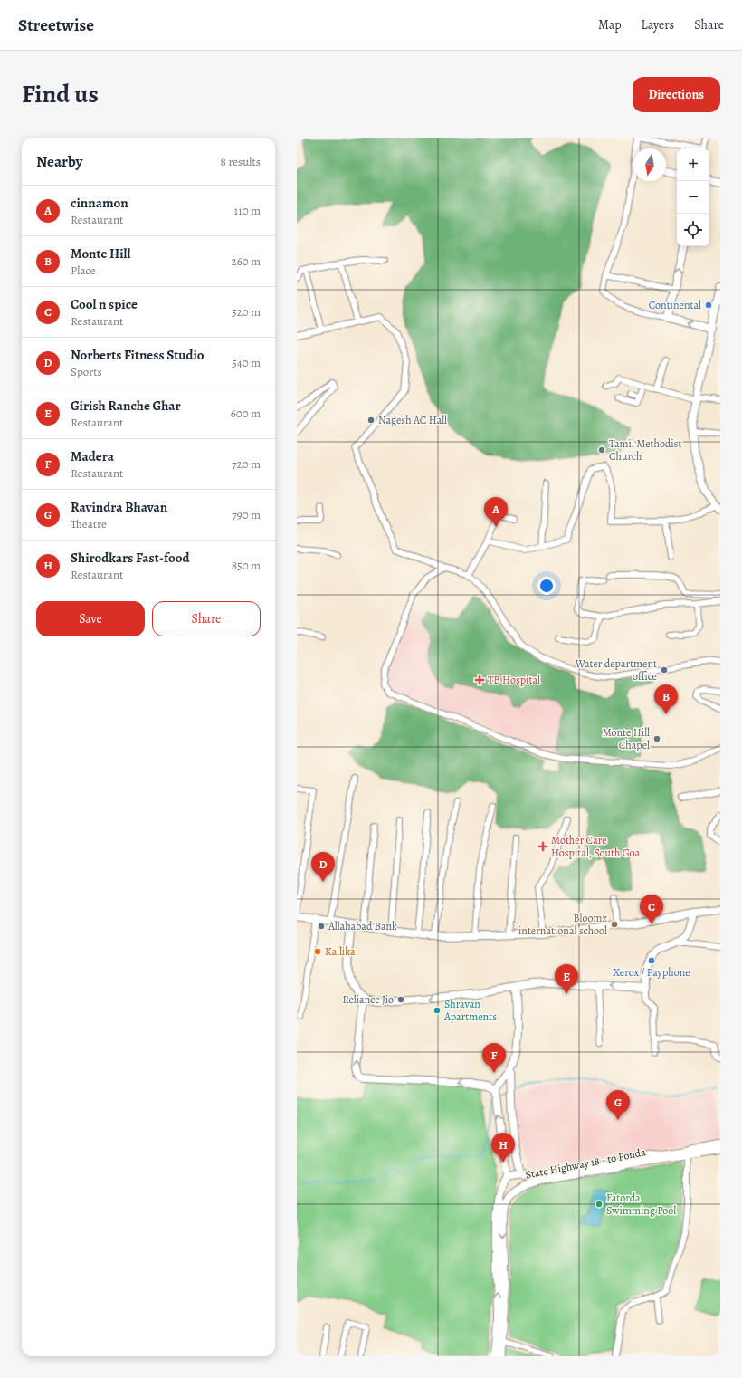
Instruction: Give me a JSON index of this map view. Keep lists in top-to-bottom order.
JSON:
{
  "streets": {
    "street": ["State Highway 18 - to Ponda"]
  },
  "places": {
    "other": [
      "Continental",
      "Nagesh AC Hall",
      "Tamil Methodist Church",
      "Water department office",
      "Monte Hill Chapel",
      "Bloomz international school",
      "Allahabad Bank",
      "Kallika",
      "Xerox / Payphone",
      "Reliance Jio",
      "Shravan Apartments",
      "Fatorda Swimming Pool"
    ],
    "health": ["TB Hospital", "Mother Care Hospital, South Goa"]
  },
  "north": "bottom",
  "page": {
    "header": "Streetwise",
    "nav": ["Map", "Layers", "Share"],
    "title": "Find us",
    "buttons": [
      "Directions",
      ["Save", "Share"]
    ],
    "heading": ["Nearby", "8 results"],
    "map_buttons": ["+", "−"],
    "list": [
      {
        "mark": "A",
        "name": "cinnamon",
        "note": "Restaurant",
        "value": "110 m"
      },
      {
        "mark": "B",
        "name": "Monte Hill",
        "note": "Place",
        "value": "260 m"
      },
      {
        "mark": "C",
        "name": "Cool n spice",
        "note": "Restaurant",
        "value": "520 m"
      },
      {
        "mark": "D",
        "name": "Norberts Fitness Studio",
        "note": "Sports",
        "value": "540 m"
      },
      {
        "mark": "E",
        "name": "Girish Ranche Ghar",
        "note": "Restaurant",
        "value": "600 m"
      },
      {
        "mark": "F",
        "name": "Madera",
        "note": "Restaurant",
        "value": "720 m"
      },
      {
        "mark": "G",
        "name": "Ravindra Bhavan",
        "note": "Theatre",
        "value": "790 m"
      },
      {
        "mark": "H",
        "name": "Shirodkars Fast-food",
        "note": "Restaurant",
        "value": "850 m"
      }
    ],
    "pins": [
      "A",
      "B",
      "D",
      "C",
      "E",
      "F",
      "G",
      "H"
    ]
  }
}
